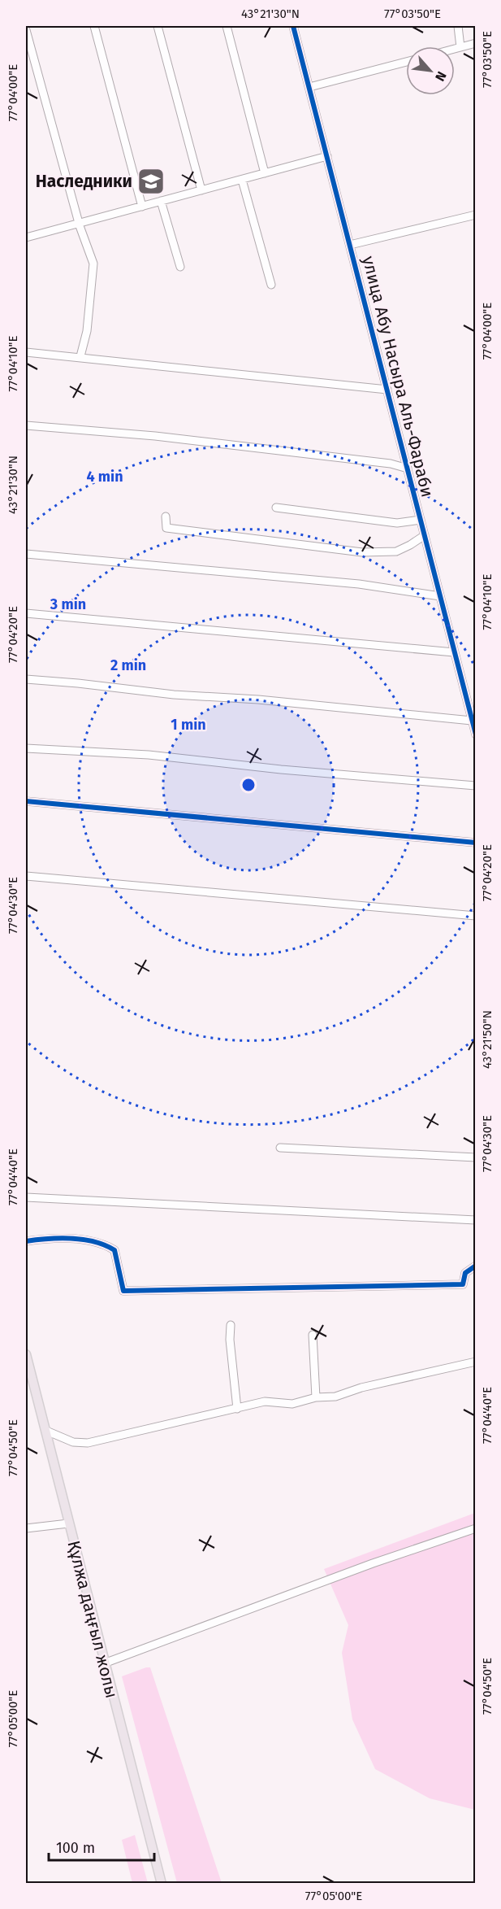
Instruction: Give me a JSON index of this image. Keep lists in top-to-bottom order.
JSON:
{
  "streets": {
    "main road": ["Құлжа даңғыл жолы"],
    "street": ["улица Абу Насыра Аль-Фараби"]
  },
  "places": {
    "school or university": ["Наследники"]
  },
  "scale_bar": "100 m",
  "north": "bottom right",
  "coordinates": [
    "43°21'30\"N",
    "77°03'50\"E",
    "77°04'00\"E",
    "77°04'10\"E",
    "77°04'20\"E",
    "77°04'30\"E",
    "43°21'50\"N",
    "77°04'40\"E",
    "77°04'50\"E",
    "77°05'00\"E"
  ],
  "rings": [
    "4 min",
    "3 min",
    "2 min",
    "1 min"
  ]
}
